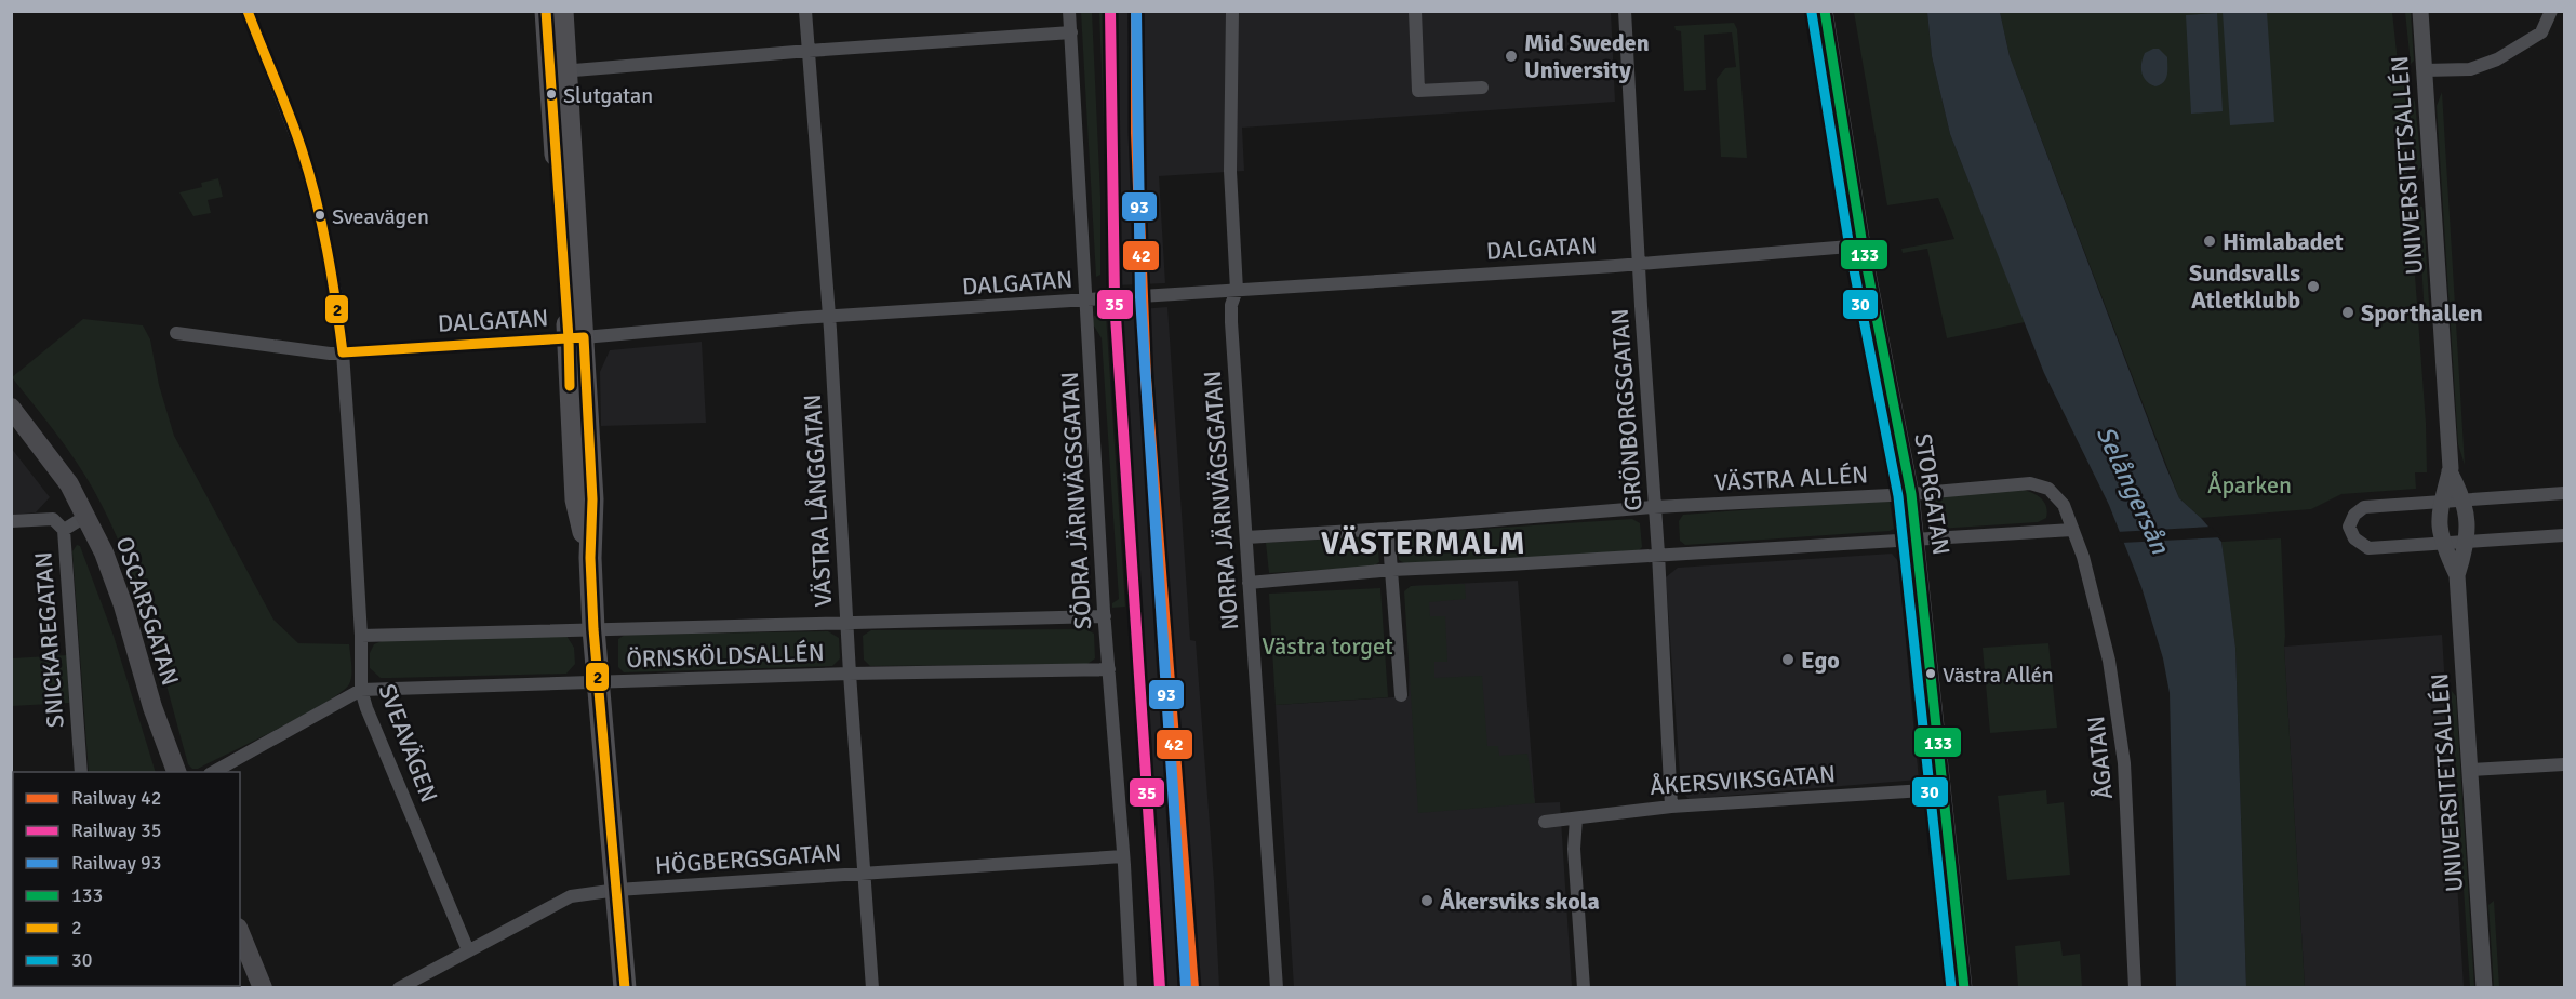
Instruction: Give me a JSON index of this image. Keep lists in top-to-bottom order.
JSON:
{
  "streets": {
    "main road": ["OSCARSGATAN"],
    "street": [
      "UNIVERSITETSALLÉN",
      "DALGATAN",
      "GRÖNBORGSGATAN",
      "VÄSTRA ALLÉN",
      "STORGATAN",
      "VÄSTRA LÅNGGATAN",
      "SÖDRA JÄRNVÄGSGATAN",
      "NORRA JÄRNVÄGSGATAN",
      "SNICKAREGATAN",
      "ÖRNSKÖLDSALLÉN",
      "SVEAVÄGEN",
      "ÅGATAN",
      "ÅKERSVIKSGATAN",
      "HÖGBERGSGATAN"
    ]
  },
  "crossings": [
    ["DALGATAN", "GRÖNBORGSGATAN"],
    ["DALGATAN", "STORGATAN"],
    ["DALGATAN", "VÄSTRA LÅNGGATAN"],
    ["DALGATAN", "SÖDRA JÄRNVÄGSGATAN"],
    ["DALGATAN", "NORRA JÄRNVÄGSGATAN"],
    ["DALGATAN", "SVEAVÄGEN"],
    ["GRÖNBORGSGATAN", "VÄSTRA ALLÉN"],
    ["GRÖNBORGSGATAN", "ÅKERSVIKSGATAN"],
    ["VÄSTRA ALLÉN", "STORGATAN"],
    ["VÄSTRA ALLÉN", "NORRA JÄRNVÄGSGATAN"],
    ["VÄSTRA ALLÉN", "ÅGATAN"],
    ["STORGATAN", "ÅKERSVIKSGATAN"],
    ["VÄSTRA LÅNGGATAN", "ÖRNSKÖLDSALLÉN"],
    ["VÄSTRA LÅNGGATAN", "HÖGBERGSGATAN"],
    ["SÖDRA JÄRNVÄGSGATAN", "ÖRNSKÖLDSALLÉN"],
    ["SÖDRA JÄRNVÄGSGATAN", "HÖGBERGSGATAN"],
    ["OSCARSGATAN", "SNICKAREGATAN"],
    ["ÖRNSKÖLDSALLÉN", "SVEAVÄGEN"],
    ["SVEAVÄGEN", "HÖGBERGSGATAN"]
  ],
  "districts": ["VÄSTERMALM"],
  "water": ["Selångersån"],
  "parks": ["Åparken", "Västra torget"],
  "places": [
    "Mid Sweden University",
    "Slutgatan",
    "Sveavägen",
    "Himlabadet",
    "Sundsvalls Atletklubb",
    "Sporthallen",
    "Ego",
    "Västra Allén",
    "Åkersviks skola"
  ],
  "lines": [
    "rail line 42",
    "rail line 35",
    "rail line 93",
    "transit line 133",
    "transit line 2",
    "transit line 30"
  ],
  "legend": [
    "Railway 42",
    "Railway 35",
    "Railway 93",
    "133",
    "2",
    "30"
  ]
}
